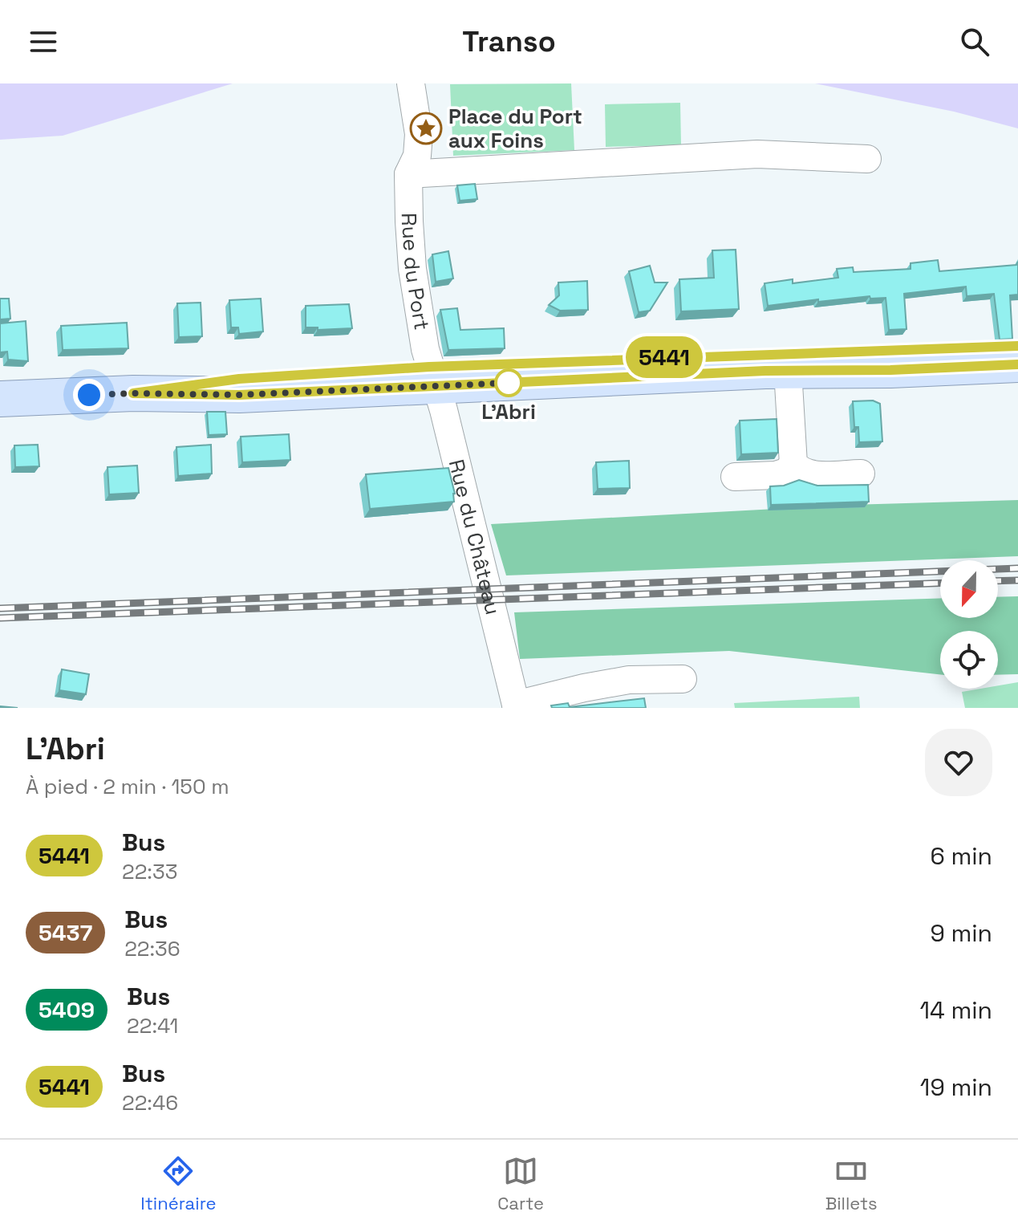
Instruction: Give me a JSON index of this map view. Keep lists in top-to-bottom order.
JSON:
{
  "streets": {
    "street": ["Rue du Port", "Rue du Château"]
  },
  "crossings": [
    ["Rue du Port", "Rue du Château"]
  ],
  "places": {
    "place": ["Place du Port aux Foins"],
    "other": ["L'Abri"]
  },
  "lines": ["bus line 5441"],
  "north": "bottom",
  "page": {
    "header": "Transo",
    "on_map": "5441",
    "heading": ["L'Abri", "À pied · 2 min · 150 m"],
    "list": [
      {
        "mark": "5441",
        "name": "Bus",
        "note": "22:33",
        "value": "6 min"
      },
      {
        "mark": "5437",
        "name": "Bus",
        "note": "22:36",
        "value": "9 min"
      },
      {
        "mark": "5409",
        "name": "Bus",
        "note": "22:41",
        "value": "14 min"
      },
      {
        "mark": "5441",
        "name": "Bus",
        "note": "22:46",
        "value": "19 min"
      }
    ],
    "tabs": ["Itinéraire", "Carte", "Billets"]
  }
}
